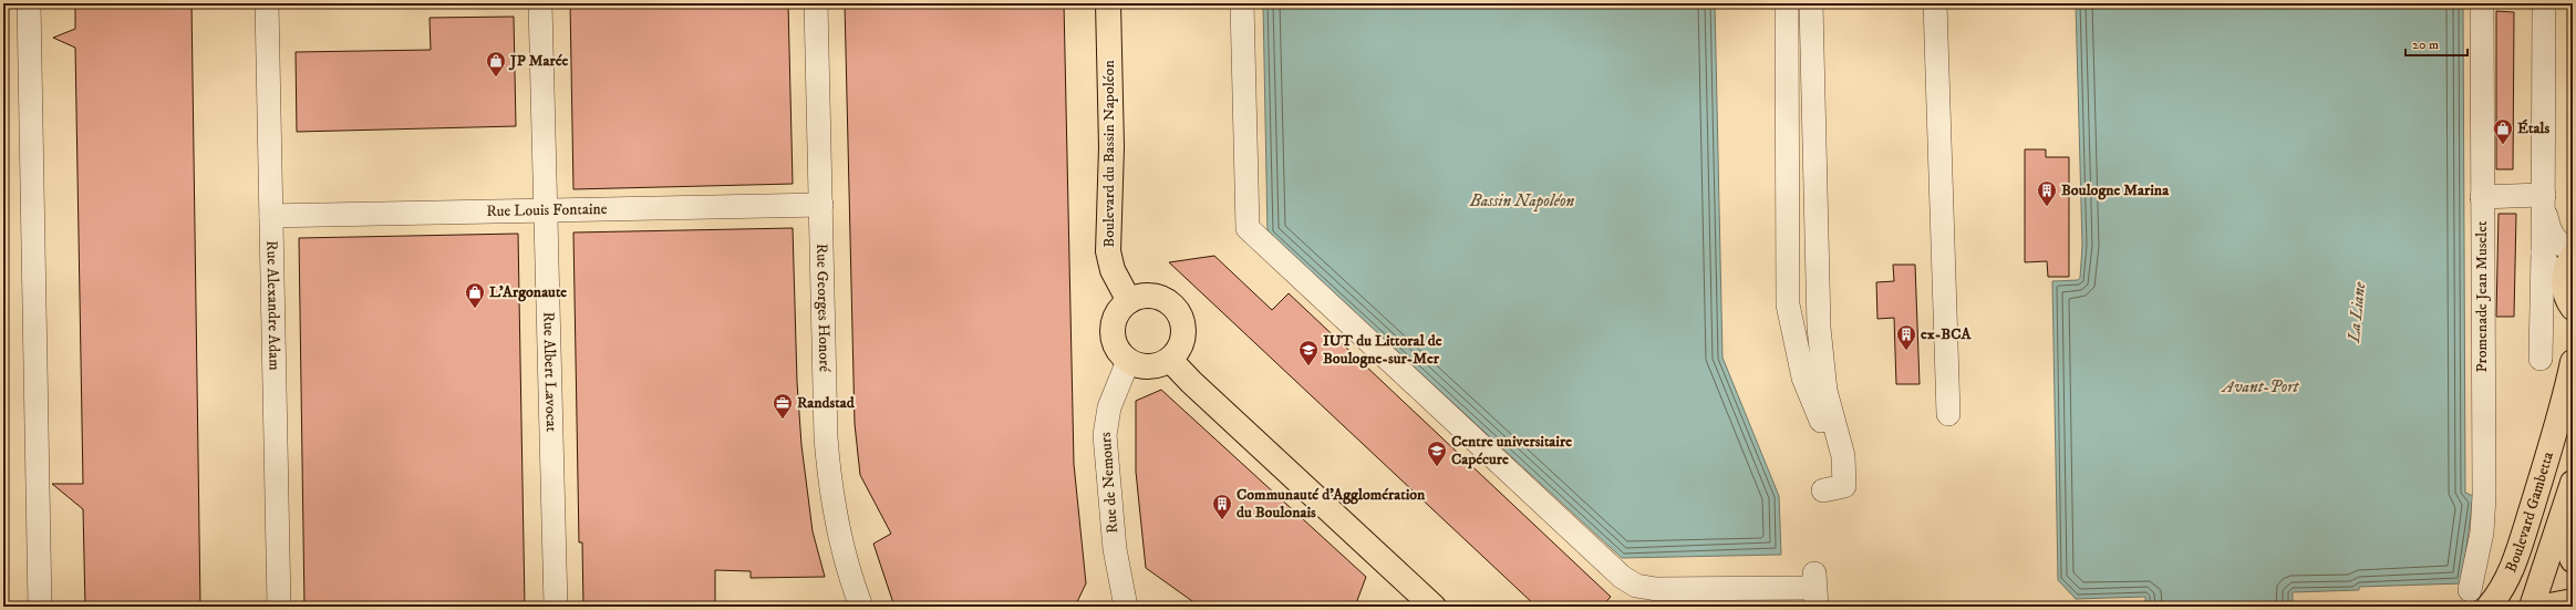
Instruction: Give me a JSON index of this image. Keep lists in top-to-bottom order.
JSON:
{
  "streets": {
    "main road": ["Boulevard du Bassin Napoléon", "Boulevard Gambetta"],
    "street": [
      "Rue Louis Fontaine",
      "Promenade Jean Muselet",
      "Rue Alexandre Adam",
      "Rue Georges Honoré",
      "Rue Albert Lavocat",
      "Rue de Nemours"
    ]
  },
  "crossings": [
    ["Boulevard du Bassin Napoléon", "Rue de Nemours"],
    ["Rue Louis Fontaine", "Rue Alexandre Adam"],
    ["Rue Louis Fontaine", "Rue Georges Honoré"],
    ["Rue Louis Fontaine", "Rue Albert Lavocat"]
  ],
  "water": ["Bassin Napoléon", "La Liane", "Avant-Port"],
  "places": {
    "shop": ["JP Marée", "Étals", "L'Argonaute"],
    "building": ["Boulogne Marina", "ex-BCA", "Communauté d'Agglomération du Boulonais"],
    "school or university": ["IUT du Littoral de Boulogne-sur-Mer", "Centre universitaire Capécure"],
    "office": ["Randstad"]
  },
  "scale_bar": "20 m"
}
